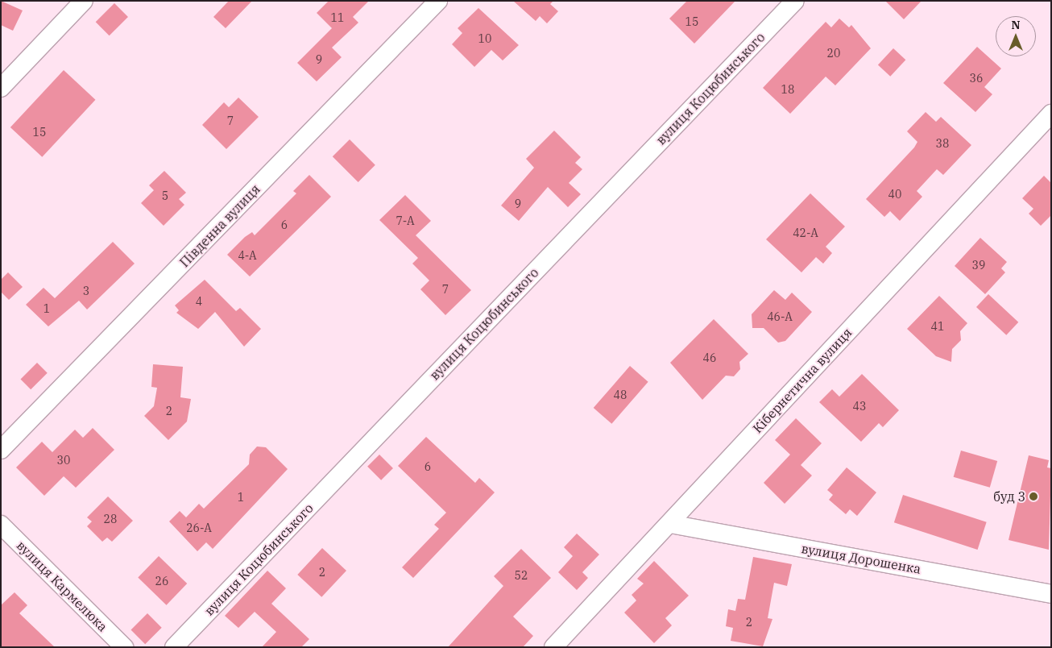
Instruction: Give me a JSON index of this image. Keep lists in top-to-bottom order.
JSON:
{
  "streets": {
    "street": [
      "вулиця Коцюбинського",
      "Південна вулиця",
      "Кібернетична вулиця",
      "вулиця Дорошенка",
      "вулиця Кармелюка"
    ]
  },
  "crossings": [
    ["Кібернетична вулиця", "вулиця Дорошенка"]
  ],
  "places": ["буд 3"],
  "house_numbers": [
    "11",
    "15",
    "10",
    "20",
    "9",
    "36",
    "18",
    "7",
    "15",
    "38",
    "40",
    "5",
    "9",
    "7-А",
    "6",
    "42-А",
    "4-А",
    "39",
    "7",
    "3",
    "4",
    "1",
    "46-А",
    "41",
    "46",
    "48",
    "43",
    "2",
    "30",
    "6",
    "1",
    "28",
    "26-А",
    "2",
    "52",
    "26",
    "2"
  ],
  "north": "top"
}
